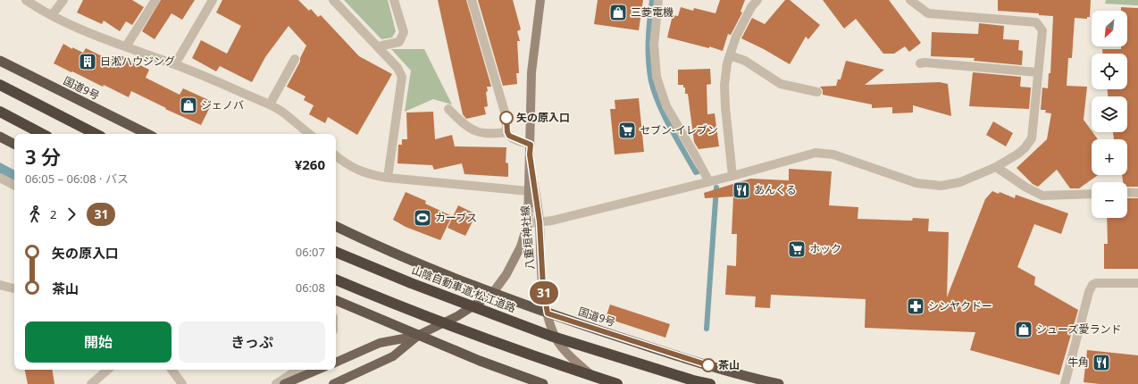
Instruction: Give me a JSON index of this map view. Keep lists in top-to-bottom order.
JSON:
{
  "streets": {
    "highway": ["国道9号", "山陰自動車道;松江道路"],
    "main road": ["八重垣神社線"]
  },
  "crossings": [
    ["国道9号", "八重垣神社線"]
  ],
  "places": {
    "shop": ["三菱電機", "ジェノバ", "シューズ愛ランド"],
    "building": ["日淞ハウジング"],
    "other": ["矢の原入口", "茶山"],
    "supermarket": ["セブン-イレブン", "ホック"],
    "restaurant": ["あんくる", "牛角"],
    "sports": ["カーブス"],
    "pharmacy": ["シンヤクドー"]
  },
  "lines": ["bus line 31"],
  "north": "bottom left",
  "page": {
    "on_map": "31",
    "map_buttons": ["+", "−"],
    "heading": ["3 分", "06:05 – 06:08 · バス", "¥260"],
    "legs": ["2", "31"],
    "list": [
      {
        "name": "矢の原入口",
        "value": "06:07"
      },
      {
        "name": "茶山",
        "value": "06:08"
      }
    ],
    "buttons": ["開始", "きっぷ"]
  }
}
